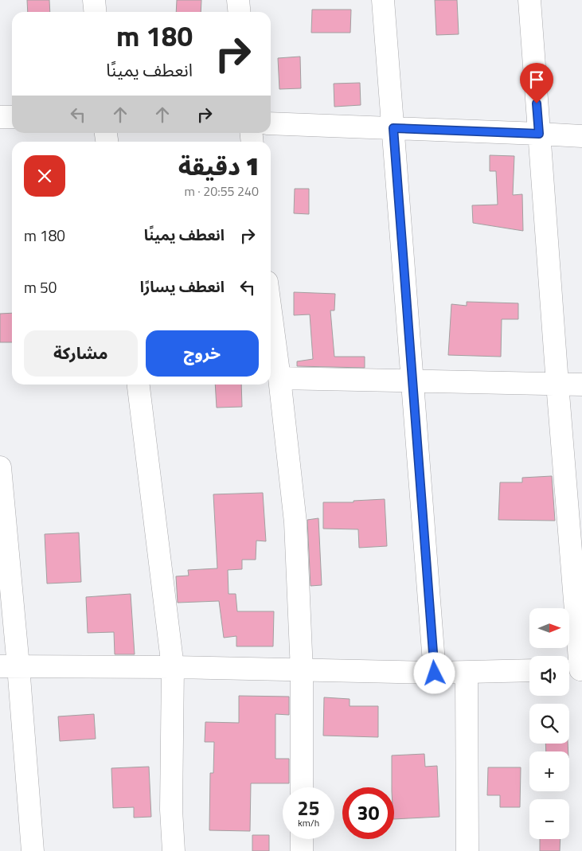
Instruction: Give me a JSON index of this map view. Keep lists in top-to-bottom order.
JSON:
{
  "north": "right",
  "page": {
    "turn": ["180 m", "انعطف يمينًا"],
    "heading": ["1 دقيقة", "240 m · 20:55"],
    "list": [
      {
        "name": "انعطف يمينًا",
        "value": "180 m"
      },
      {
        "name": "انعطف يسارًا",
        "value": "50 m"
      }
    ],
    "buttons": ["خروج", "مشاركة"],
    "map_buttons": ["+", "−"],
    "speed": "25 km/h",
    "limit": "30"
  }
}
